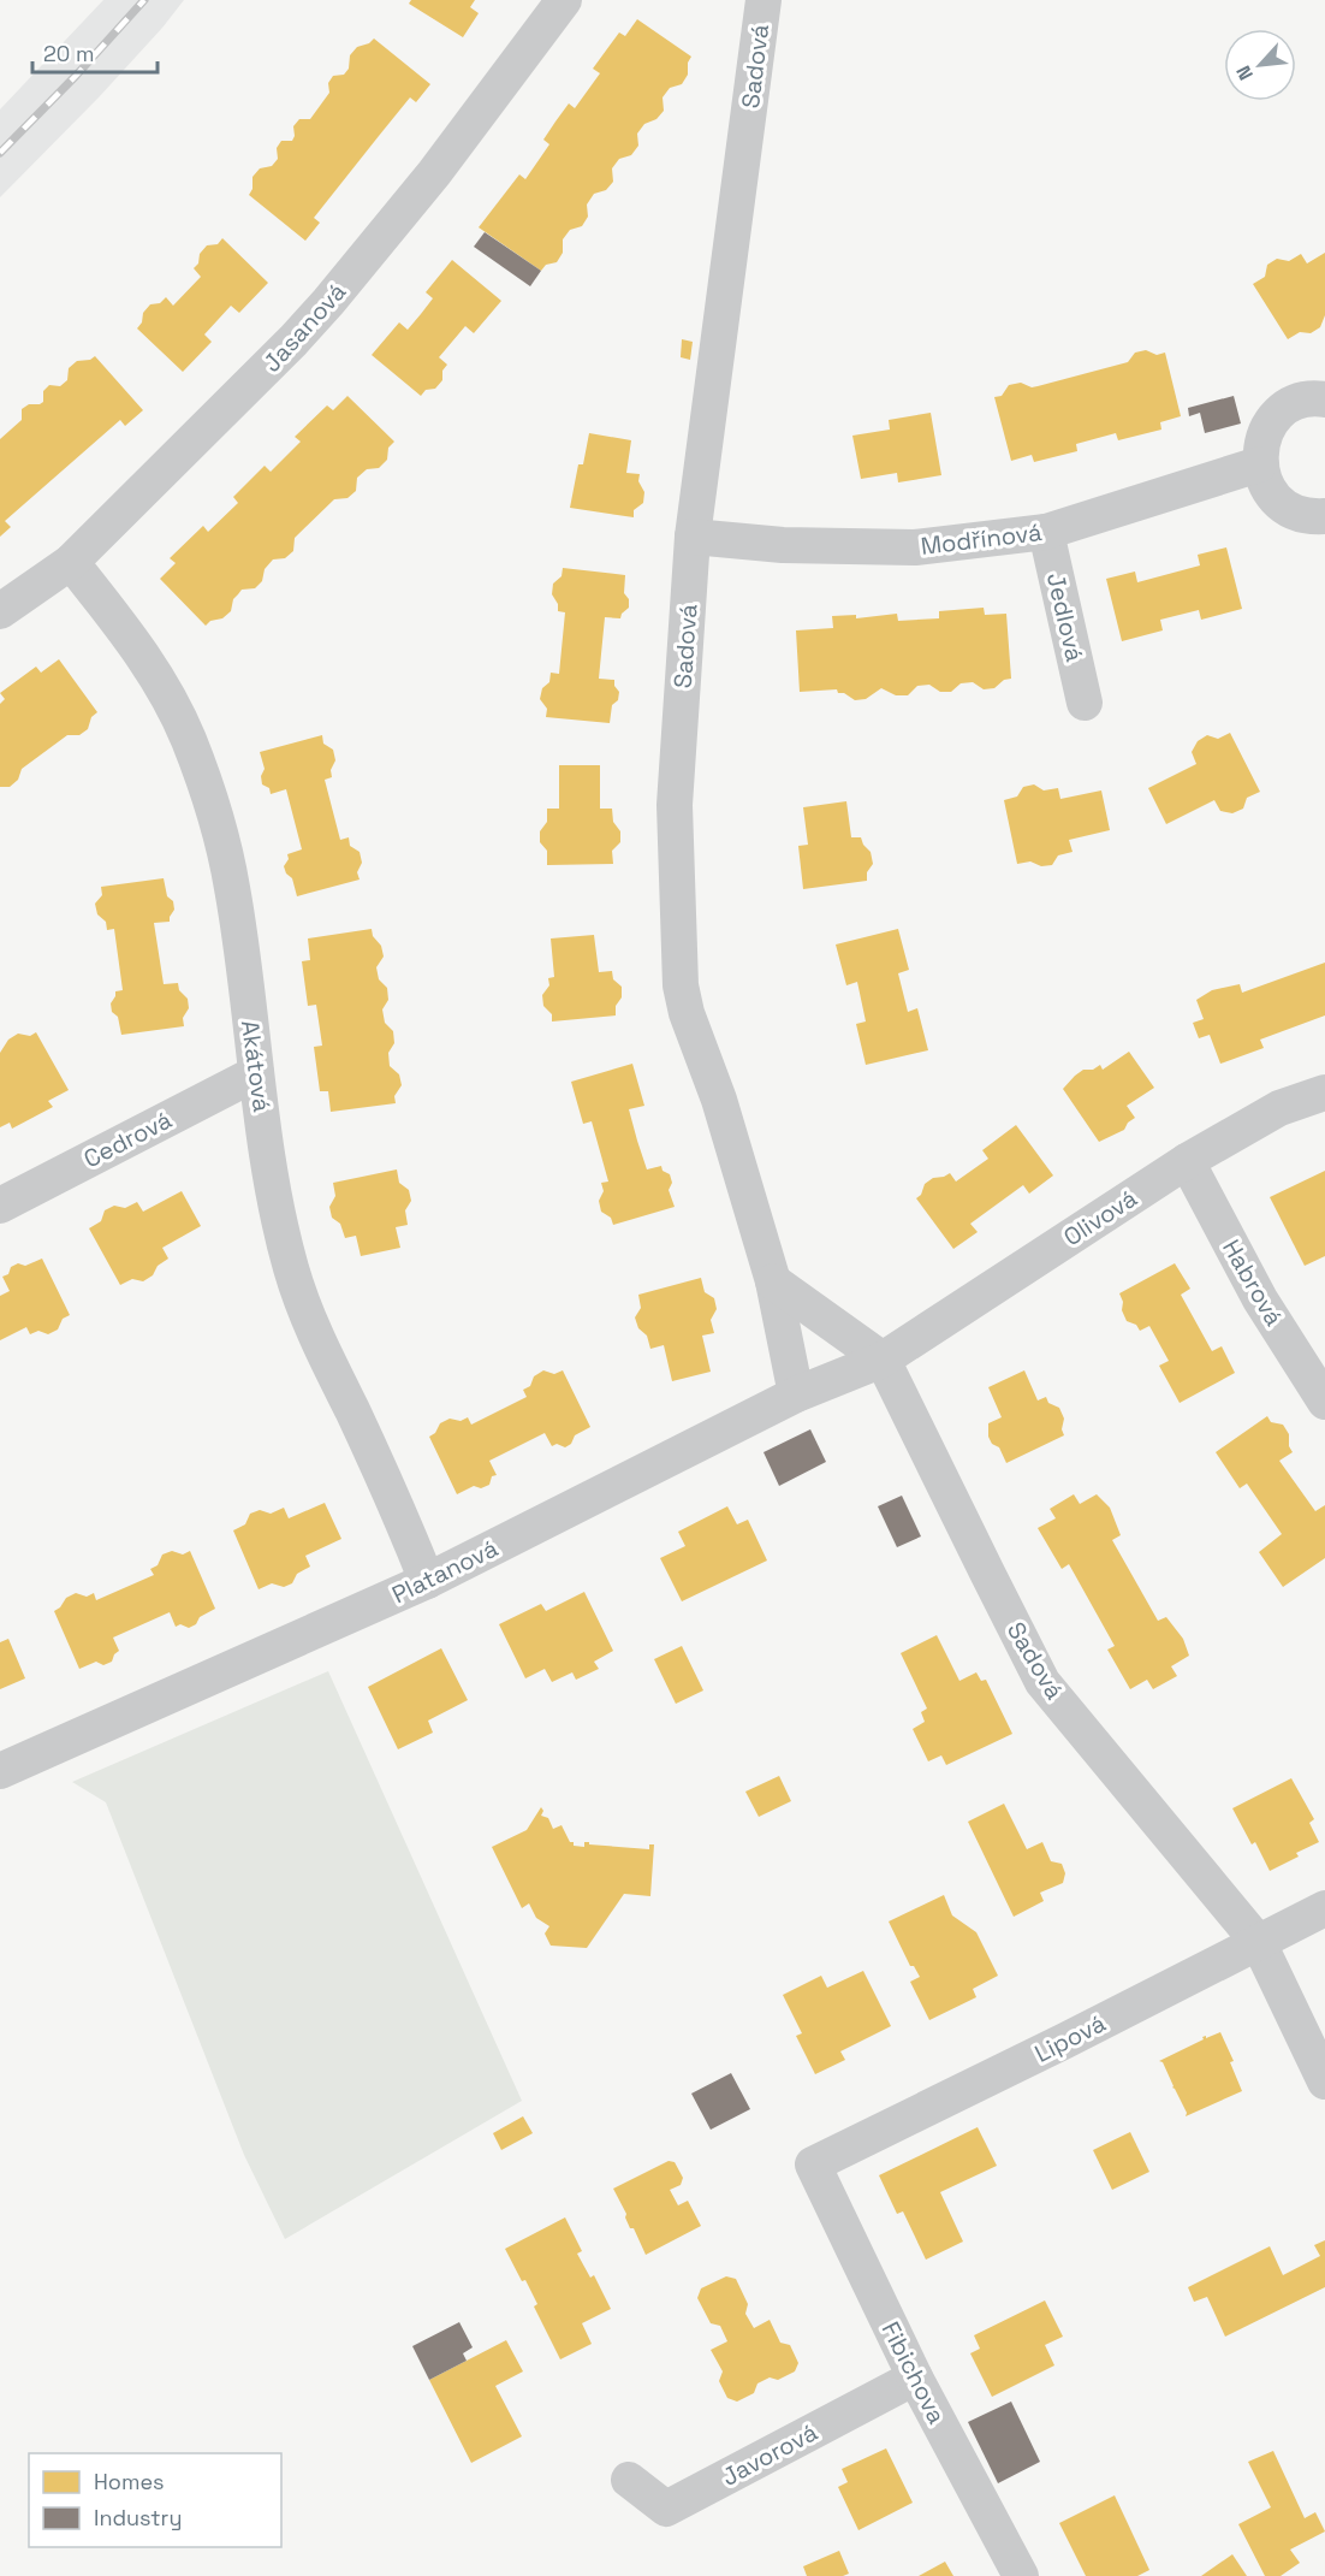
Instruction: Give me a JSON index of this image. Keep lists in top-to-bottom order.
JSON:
{
  "streets": {
    "street": [
      "Sadová",
      "Jasanová",
      "Modřínová",
      "Jedlová",
      "Akátová",
      "Cedrová",
      "Olivová",
      "Habrová",
      "Platanová",
      "Lipová",
      "Fibichova",
      "Javorová"
    ]
  },
  "crossings": [
    ["Sadová", "Modřínová"],
    ["Sadová", "Olivová"],
    ["Sadová", "Platanová"],
    ["Sadová", "Lipová"],
    ["Jasanová", "Akátová"],
    ["Modřínová", "Jedlová"],
    ["Akátová", "Cedrová"],
    ["Akátová", "Platanová"],
    ["Olivová", "Habrová"],
    ["Olivová", "Platanová"],
    ["Lipová", "Fibichova"],
    ["Fibichova", "Javorová"]
  ],
  "legend": ["Homes", "Industry"],
  "scale_bar": "20 m",
  "north": "bottom left"
}
